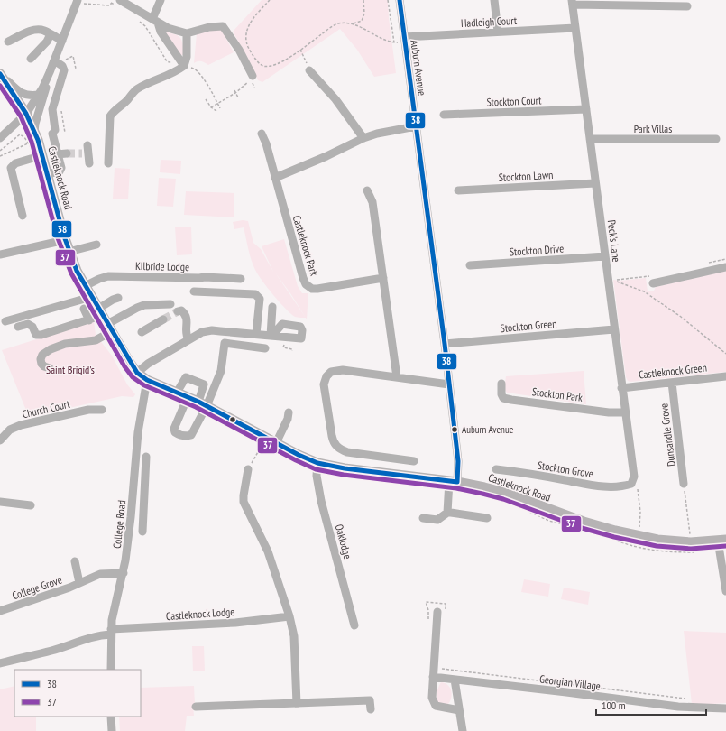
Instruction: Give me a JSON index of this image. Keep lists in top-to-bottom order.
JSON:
{
  "streets": {
    "main road": ["Castleknock Road"],
    "street": [
      "Hadleigh Court",
      "Auburn Avenue",
      "Stockton Court",
      "Park Villas",
      "Stockton Lawn",
      "Peck's Lane",
      "Castleknock Park",
      "Stockton Drive",
      "Kilbride Lodge",
      "Stockton Green",
      "Castleknock Green",
      "Stockton Park",
      "Church Court",
      "Dunsandle Grove",
      "Stockton Grove",
      "College Road",
      "Oaklodge",
      "College Grove",
      "Castleknock Lodge",
      "Georgian Village"
    ]
  },
  "crossings": [
    ["Hadleigh Court", "Auburn Avenue"],
    ["Hadleigh Court", "Peck's Lane"],
    ["Auburn Avenue", "Castleknock Road"],
    ["Auburn Avenue", "Stockton Green"],
    ["Stockton Court", "Peck's Lane"],
    ["Park Villas", "Peck's Lane"],
    ["Stockton Lawn", "Peck's Lane"],
    ["Castleknock Road", "Kilbride Lodge"],
    ["Castleknock Road", "College Road"],
    ["Castleknock Road", "Oaklodge"],
    ["Peck's Lane", "Stockton Drive"],
    ["Peck's Lane", "Stockton Green"],
    ["Peck's Lane", "Castleknock Green"],
    ["Peck's Lane", "Stockton Park"],
    ["Peck's Lane", "Stockton Grove"],
    ["Castleknock Green", "Dunsandle Grove"],
    ["College Road", "College Grove"],
    ["College Road", "Castleknock Lodge"]
  ],
  "parks": ["Saint Brigid's"],
  "places": ["Auburn Avenue"],
  "lines": ["transit line 38", "transit line 37"],
  "legend": ["38", "37"],
  "scale_bar": "100 m"
}
